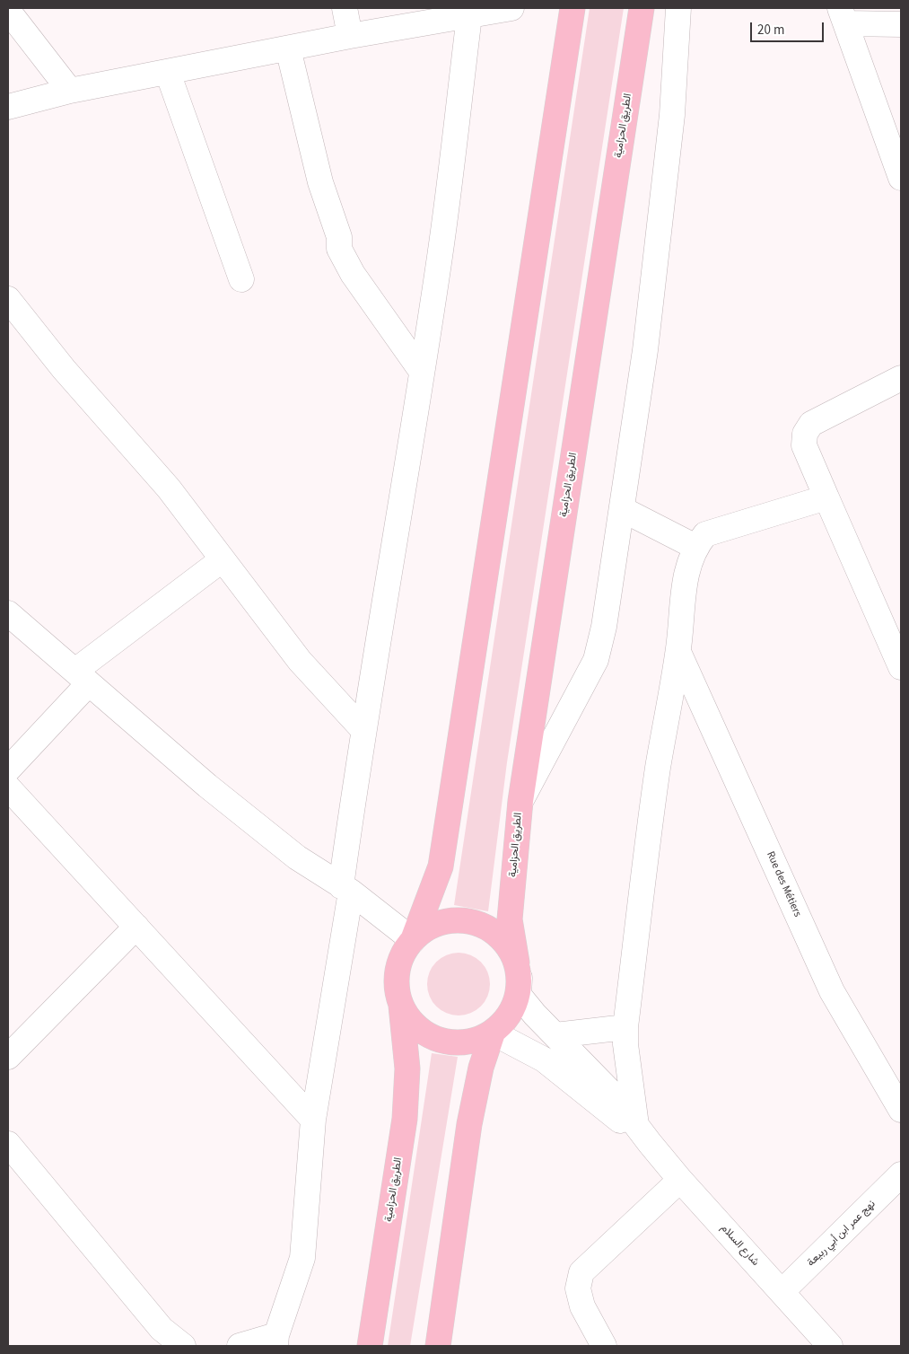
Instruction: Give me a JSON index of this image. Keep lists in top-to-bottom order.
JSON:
{
  "streets": {
    "highway": ["الطريق الحزامية"],
    "street": ["Rue des Métiers", "نهج عمر ابن أبي ربيعة", "شارع السلام"]
  },
  "crossings": [
    ["الطريق الحزامية", "شارع السلام"],
    ["نهج عمر ابن أبي ربيعة", "شارع السلام"]
  ],
  "scale_bar": "20 m"
}
